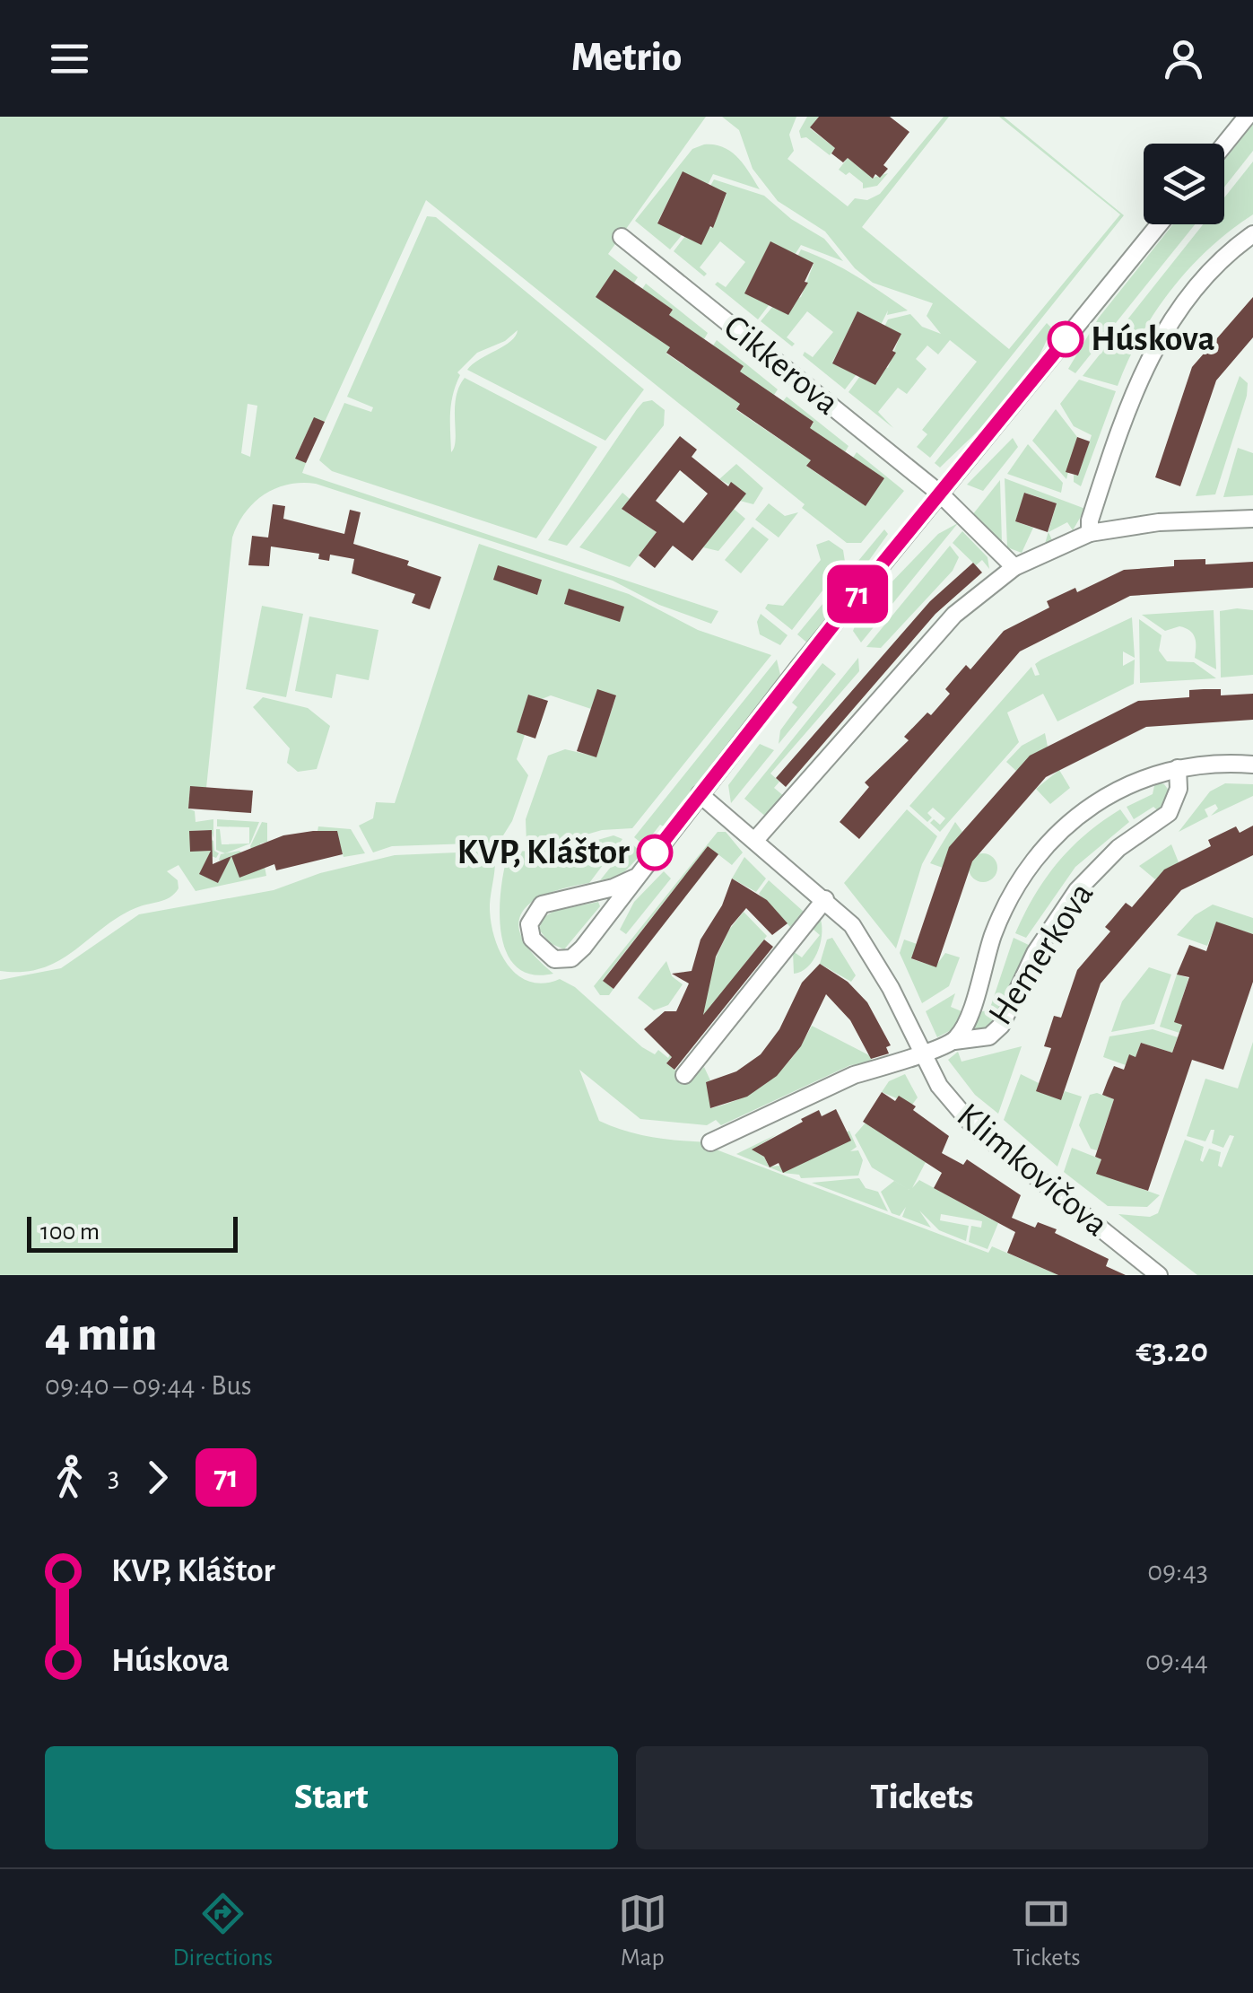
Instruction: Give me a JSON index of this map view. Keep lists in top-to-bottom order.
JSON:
{
  "streets": {
    "street": ["Cikkerova", "Hemerkova", "Klimkovičova"]
  },
  "crossings": [
    ["Hemerkova", "Klimkovičova"]
  ],
  "places": ["Húskova", "KVP, Kláštor"],
  "lines": ["bus line 71"],
  "scale_bar": "100 m",
  "page": {
    "header": "Metrio",
    "on_map": "71",
    "scale": "100 m",
    "heading": ["4 min", "09:40 – 09:44 · Bus", "€3.20"],
    "legs": ["3", "71"],
    "list": [
      {
        "name": "KVP, Kláštor",
        "value": "09:43"
      },
      {
        "name": "Húskova",
        "value": "09:44"
      }
    ],
    "buttons": ["Start", "Tickets"],
    "tabs": ["Directions", "Map", "Tickets"]
  }
}
